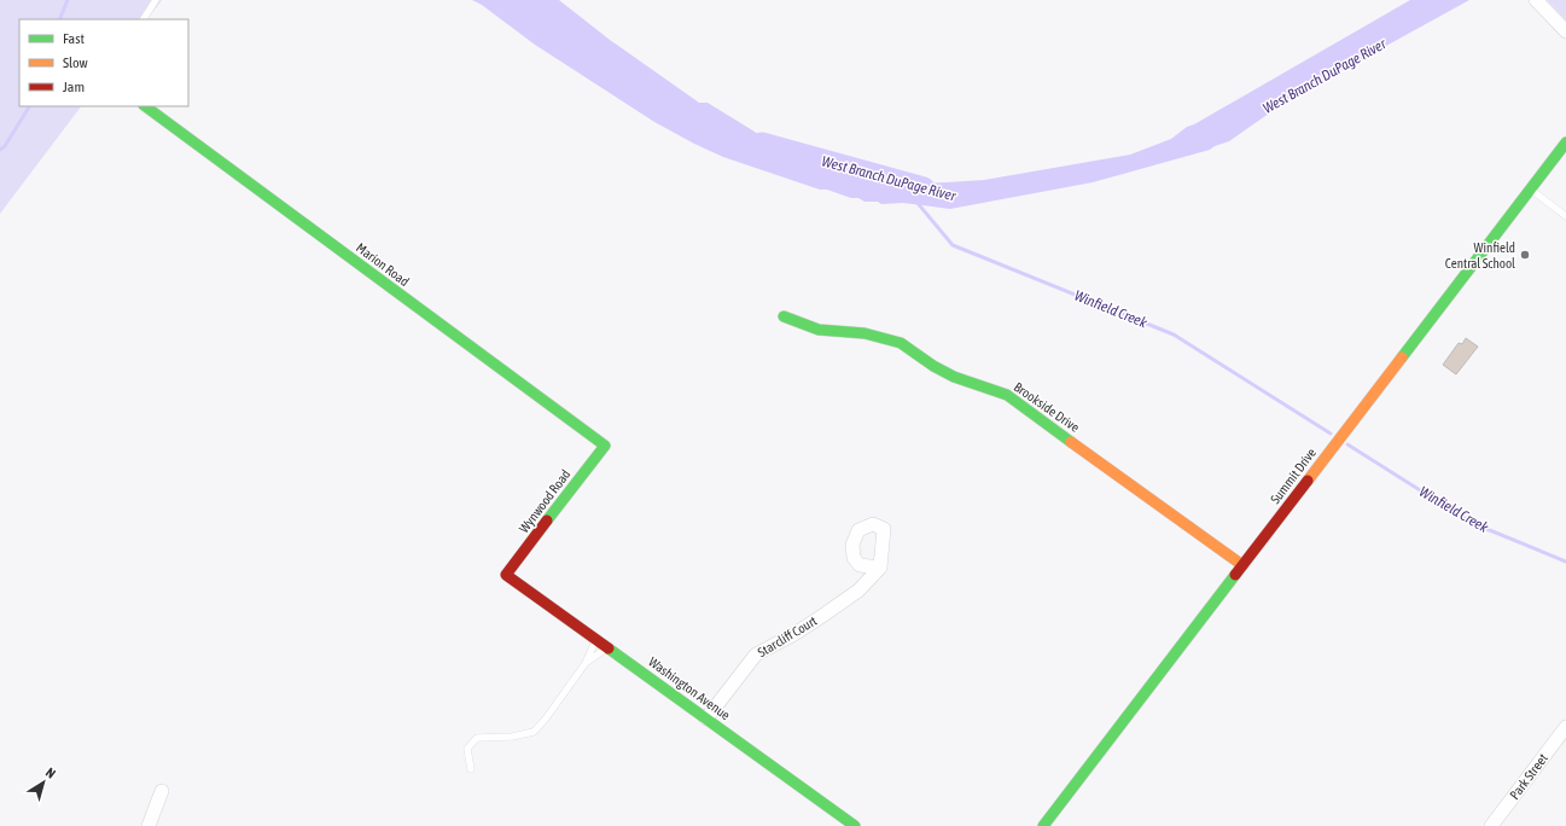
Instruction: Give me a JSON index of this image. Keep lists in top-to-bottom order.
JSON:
{
  "streets": {
    "street": [
      "Marion Road",
      "Brookside Drive",
      "Summit Drive",
      "Wynwood Road",
      "Starcliff Court",
      "Washington Avenue",
      "Park Street"
    ]
  },
  "crossings": [
    ["Marion Road", "Wynwood Road"],
    ["Brookside Drive", "Summit Drive"],
    ["Wynwood Road", "Washington Avenue"],
    ["Starcliff Court", "Washington Avenue"]
  ],
  "water": ["West Branch DuPage River", "Winfield Creek"],
  "places": ["Winfield Central School"],
  "legend": ["Fast", "Slow", "Jam"],
  "north": "top right"
}
